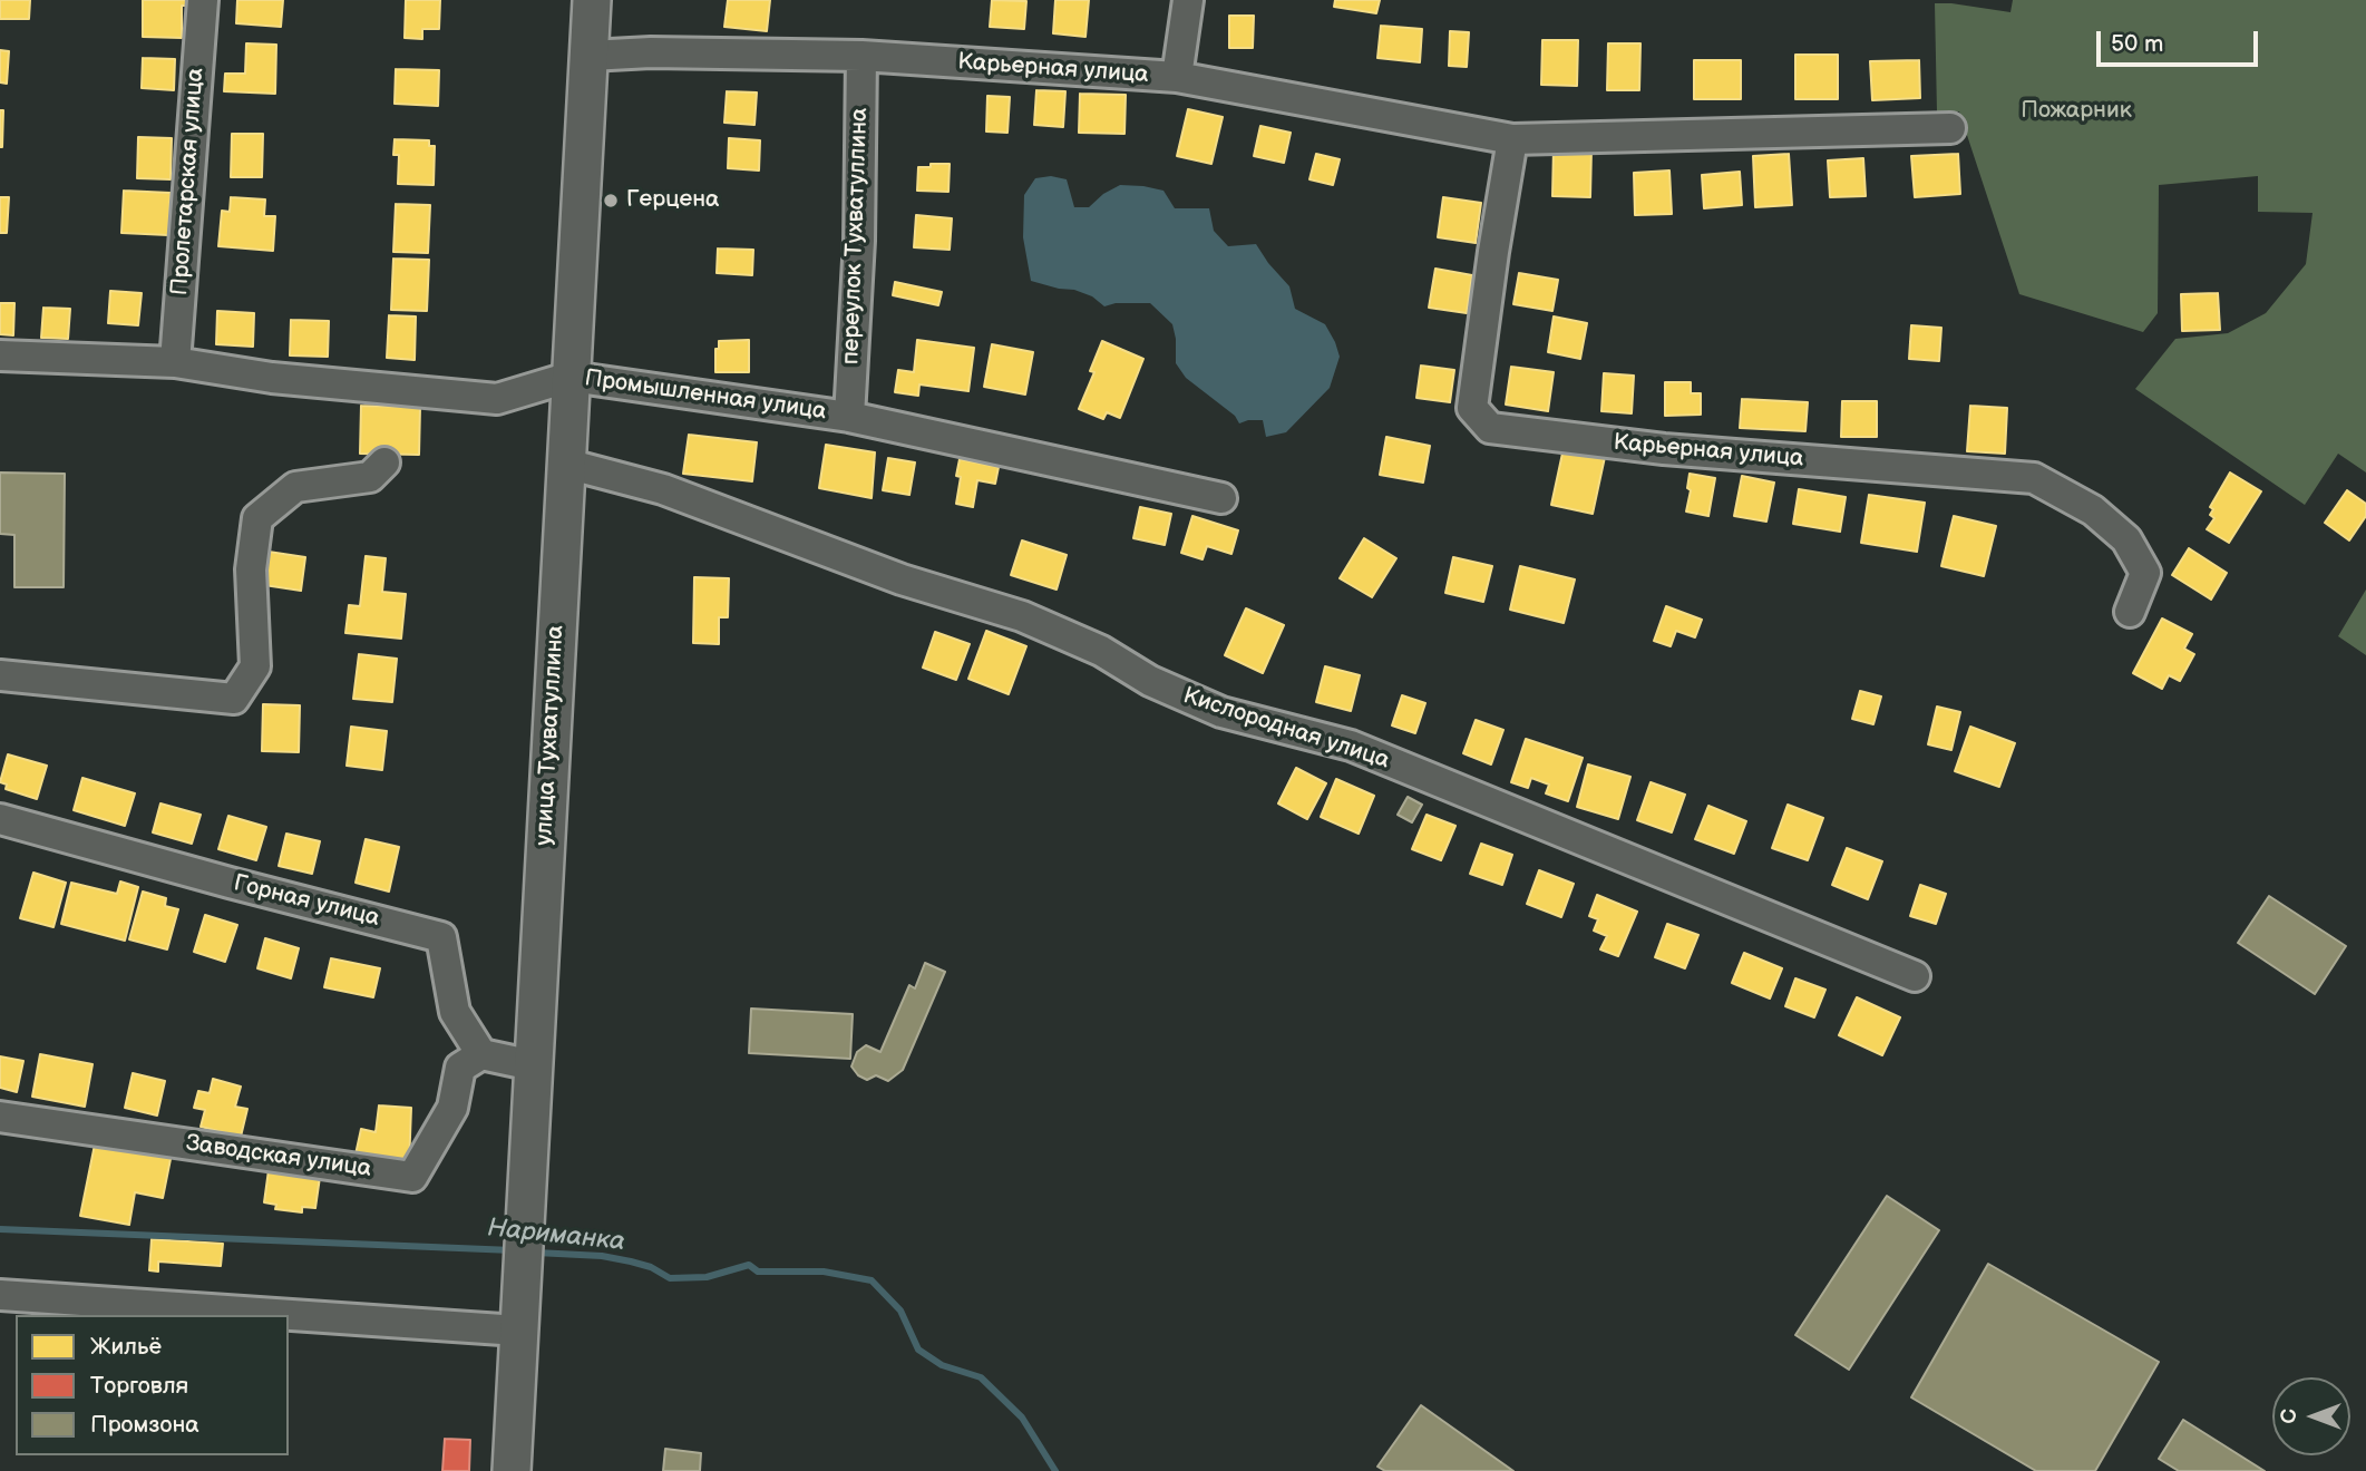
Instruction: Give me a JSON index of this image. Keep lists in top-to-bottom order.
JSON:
{
  "streets": {
    "main road": ["улица Тухватуллина"],
    "street": [
      "Карьерная улица",
      "Пролетарская улица",
      "переулок Тухватуллина",
      "Промышленная улица",
      "Кислородная улица",
      "Горная улица",
      "Заводская улица"
    ]
  },
  "crossings": [
    ["Карьерная улица", "переулок Тухватуллина"],
    ["Карьерная улица", "улица Тухватуллина"],
    ["Пролетарская улица", "Промышленная улица"],
    ["переулок Тухватуллина", "Промышленная улица"],
    ["Промышленная улица", "улица Тухватуллина"],
    ["Кислородная улица", "улица Тухватуллина"],
    ["Горная улица", "Заводская улица"]
  ],
  "water": ["Нариманка"],
  "parks": ["Пожарник"],
  "places": ["Герцена"],
  "legend": ["Жильё", "Торговля", "Промзона"],
  "scale_bar": "50 m",
  "north": "left"
}
